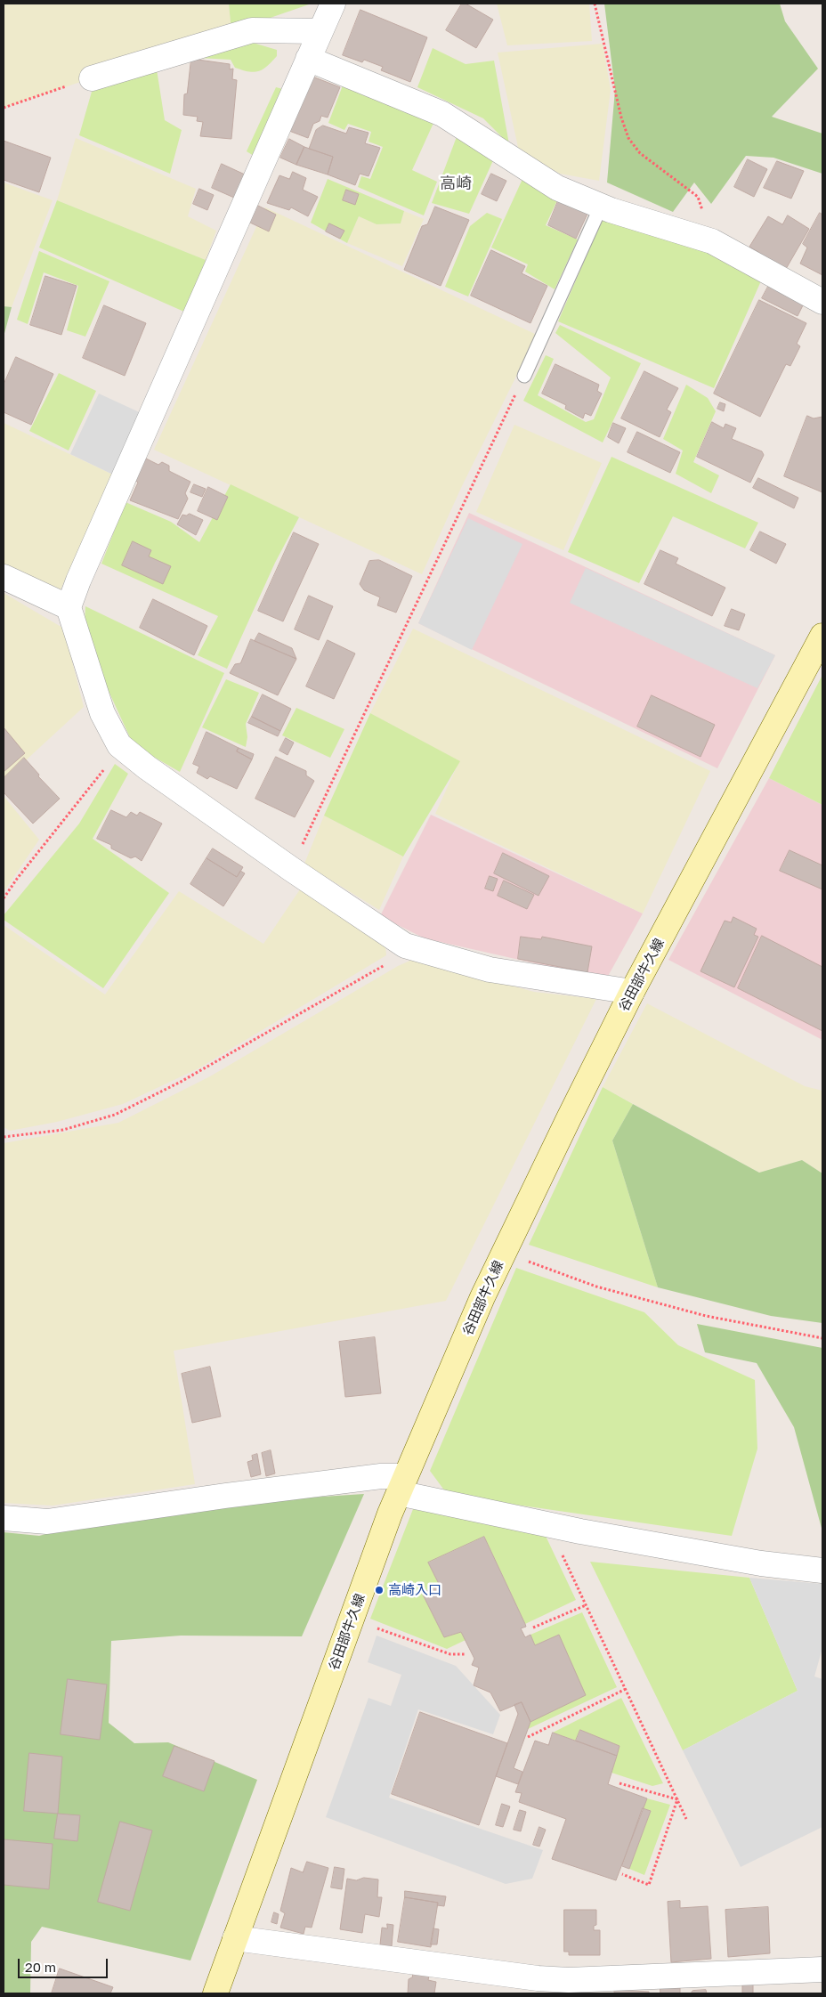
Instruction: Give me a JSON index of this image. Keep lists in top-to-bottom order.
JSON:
{
  "streets": {
    "main road": ["谷田部牛久線"]
  },
  "districts": ["高崎"],
  "places": ["高崎入口"],
  "scale_bar": "20 m"
}
